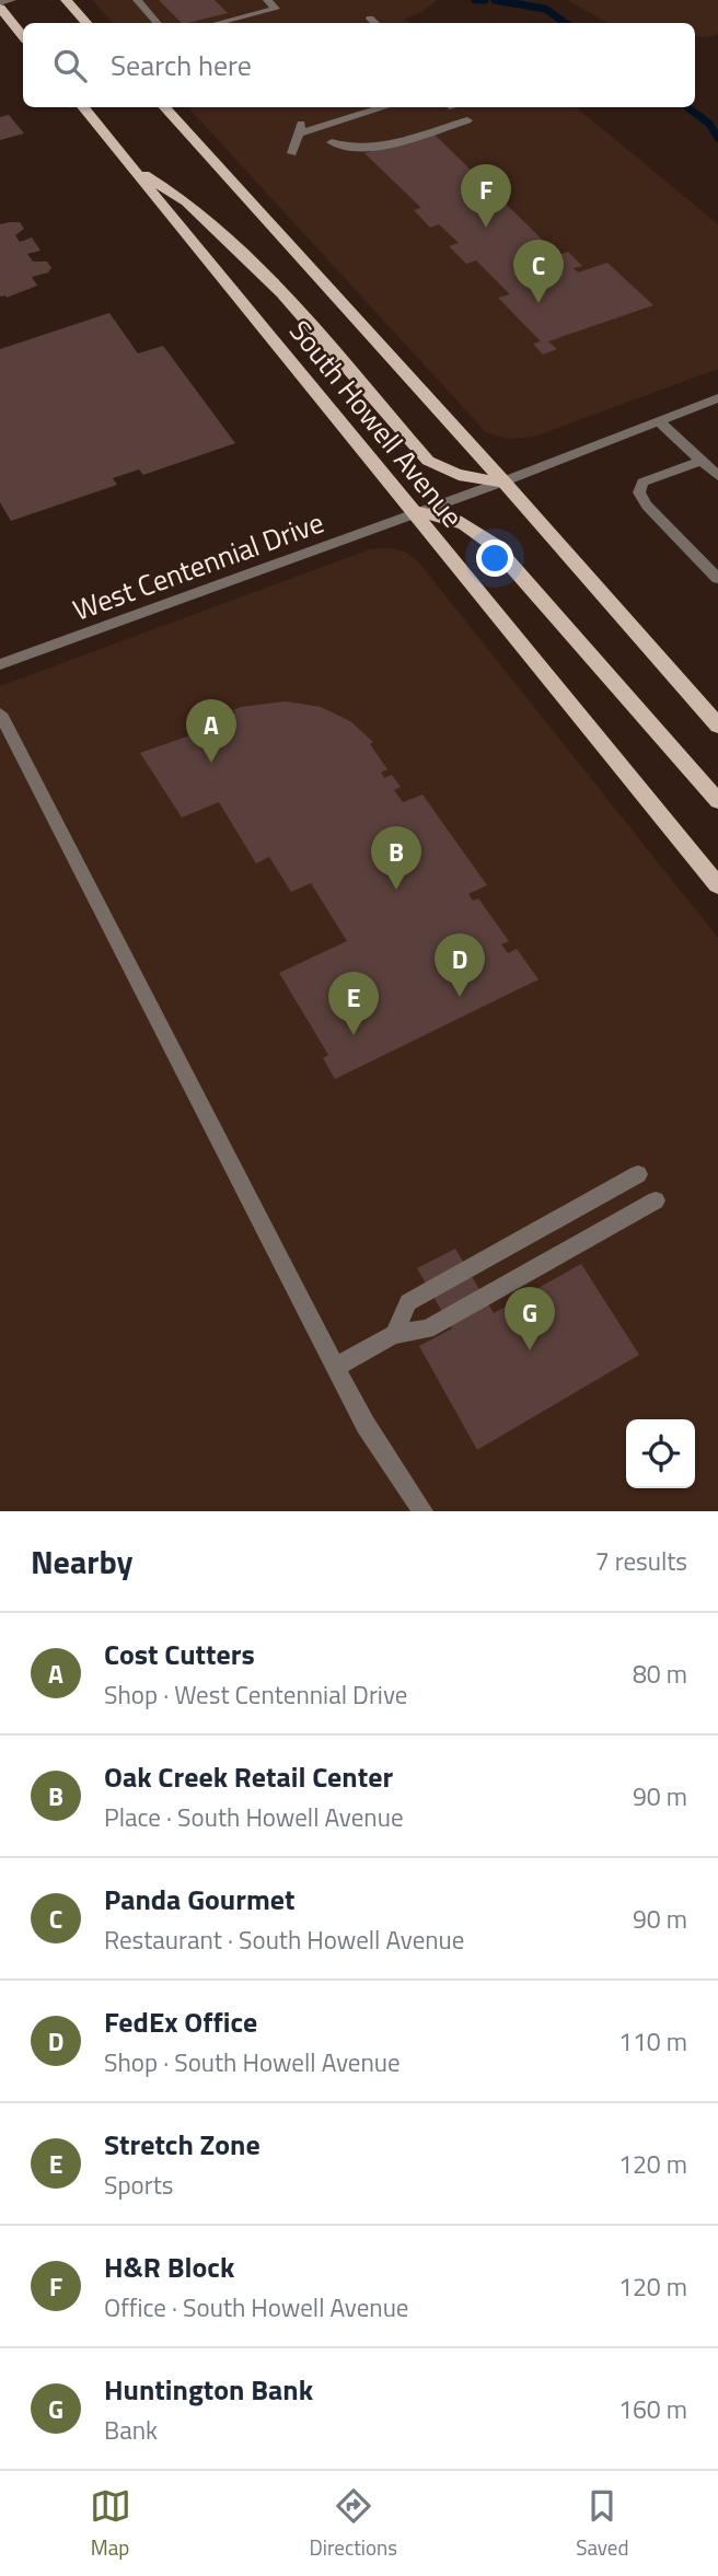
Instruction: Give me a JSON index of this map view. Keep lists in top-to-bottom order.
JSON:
{
  "streets": {
    "main road": ["South Howell Avenue"],
    "street": ["West Centennial Drive"]
  },
  "crossings": [
    ["South Howell Avenue", "West Centennial Drive"]
  ],
  "page": {
    "search": "Search here",
    "pins": [
      "F",
      "C",
      "A",
      "B",
      "D",
      "E",
      "G"
    ],
    "heading": ["Nearby", "7 results"],
    "list": [
      {
        "mark": "A",
        "name": "Cost Cutters",
        "note": "Shop · West Centennial Drive",
        "value": "80 m"
      },
      {
        "mark": "B",
        "name": "Oak Creek Retail Center",
        "note": "Place · South Howell Avenue",
        "value": "90 m"
      },
      {
        "mark": "C",
        "name": "Panda Gourmet",
        "note": "Restaurant · South Howell Avenue",
        "value": "90 m"
      },
      {
        "mark": "D",
        "name": "FedEx Office",
        "note": "Shop · South Howell Avenue",
        "value": "110 m"
      },
      {
        "mark": "E",
        "name": "Stretch Zone",
        "note": "Sports",
        "value": "120 m"
      },
      {
        "mark": "F",
        "name": "H&R Block",
        "note": "Office · South Howell Avenue",
        "value": "120 m"
      },
      {
        "mark": "G",
        "name": "Huntington Bank",
        "note": "Bank",
        "value": "160 m"
      }
    ],
    "nav": ["Map", "Directions", "Saved"]
  }
}
